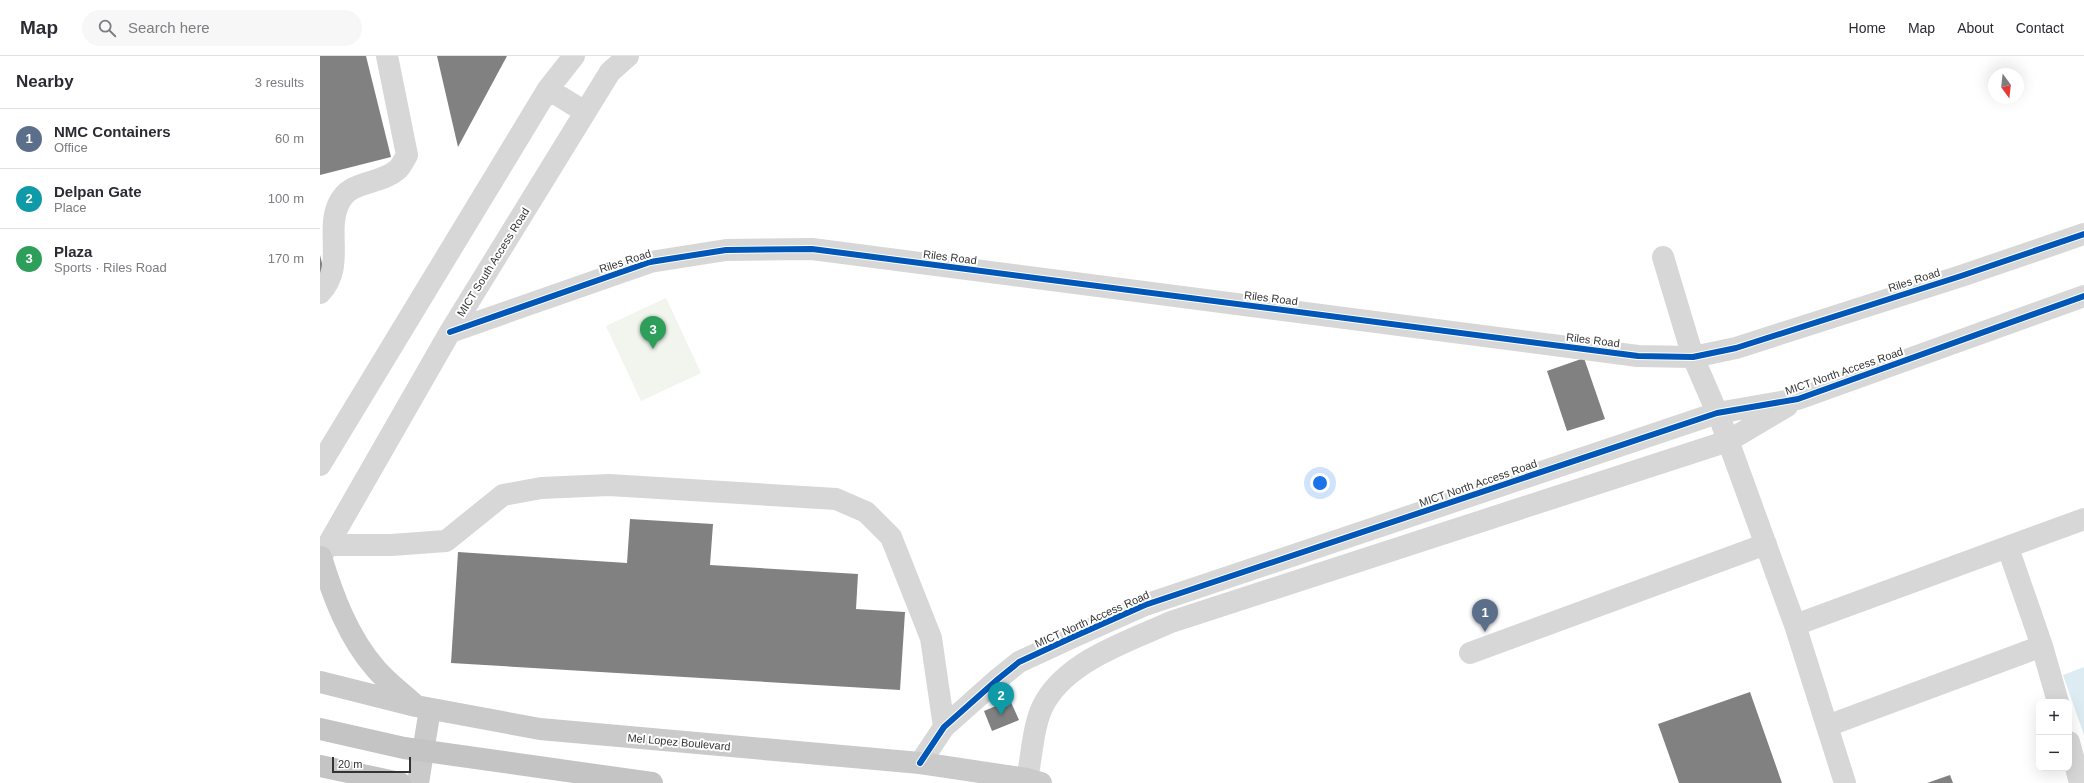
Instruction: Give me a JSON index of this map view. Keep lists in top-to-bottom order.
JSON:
{
  "streets": {
    "main road": ["Mel Lopez Boulevard"],
    "street": ["Riles Road", "MICT South Access Road", "MICT North Access Road"]
  },
  "crossings": [
    ["Riles Road", "MICT South Access Road"],
    ["MICT North Access Road", "Mel Lopez Boulevard"]
  ],
  "scale_bar": "20 m",
  "north": "bottom",
  "page": {
    "header": "Map",
    "search": "Search here",
    "nav": [
      "Home",
      "Map",
      "About",
      "Contact"
    ],
    "heading": ["Nearby", "3 results"],
    "list": [
      {
        "mark": "1",
        "name": "NMC Containers",
        "note": "Office",
        "value": "60 m"
      },
      {
        "mark": "2",
        "name": "Delpan Gate",
        "note": "Place",
        "value": "100 m"
      },
      {
        "mark": "3",
        "name": "Plaza",
        "note": "Sports · Riles Road",
        "value": "170 m"
      }
    ],
    "pins": ["3", "1", "2"],
    "map_buttons": ["+", "−"],
    "scale": "20 m"
  }
}
